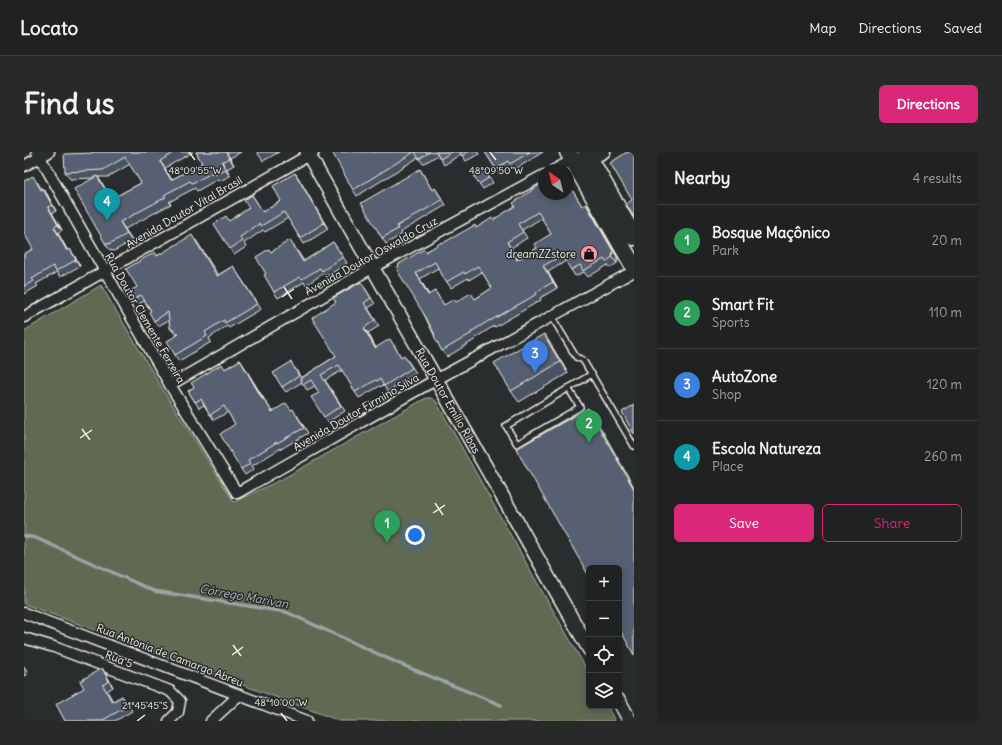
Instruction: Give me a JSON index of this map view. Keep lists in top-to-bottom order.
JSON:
{
  "streets": {
    "street": [
      "Avenida Doutor Vital Brasil",
      "Avenida Doutor Oswaldo Cruz",
      "Rua Doutor Clemente Ferreira",
      "Rua Doutor Emílio Ribas",
      "Avenida Doutor Firmino Silva",
      "Rua Antonia de Camargo Abreu",
      "Rua 5"
    ]
  },
  "crossings": [
    ["Avenida Doutor Vital Brasil", "Rua Doutor Clemente Ferreira"],
    ["Avenida Doutor Vital Brasil", "Rua Doutor Emílio Ribas"],
    ["Avenida Doutor Oswaldo Cruz", "Rua Doutor Clemente Ferreira"],
    ["Avenida Doutor Oswaldo Cruz", "Rua Doutor Emílio Ribas"],
    ["Rua Doutor Clemente Ferreira", "Avenida Doutor Firmino Silva"],
    ["Rua Doutor Emílio Ribas", "Avenida Doutor Firmino Silva"]
  ],
  "water": ["Córrego Marivan"],
  "places": {
    "shop": ["dreamZZstore"]
  },
  "north": "top left",
  "page": {
    "header": "Locato",
    "nav": ["Map", "Directions", "Saved"],
    "buttons": [
      "Directions",
      ["Save", "Share"]
    ],
    "title": "Find us",
    "heading": ["Nearby", "4 results"],
    "pins": [
      "4",
      "3",
      "2",
      "1"
    ],
    "list": [
      {
        "mark": "1",
        "name": "Bosque Maçônico",
        "note": "Park",
        "value": "20 m"
      },
      {
        "mark": "2",
        "name": "Smart Fit",
        "note": "Sports",
        "value": "110 m"
      },
      {
        "mark": "3",
        "name": "AutoZone",
        "note": "Shop",
        "value": "120 m"
      },
      {
        "mark": "4",
        "name": "Escola Natureza",
        "note": "Place",
        "value": "260 m"
      }
    ],
    "map_buttons": ["+", "−"]
  },
  "coordinates": [
    "48°09'50\"W",
    "48°09'55\"W",
    "48°10'00\"W",
    "21°45'45\"S"
  ]
}
